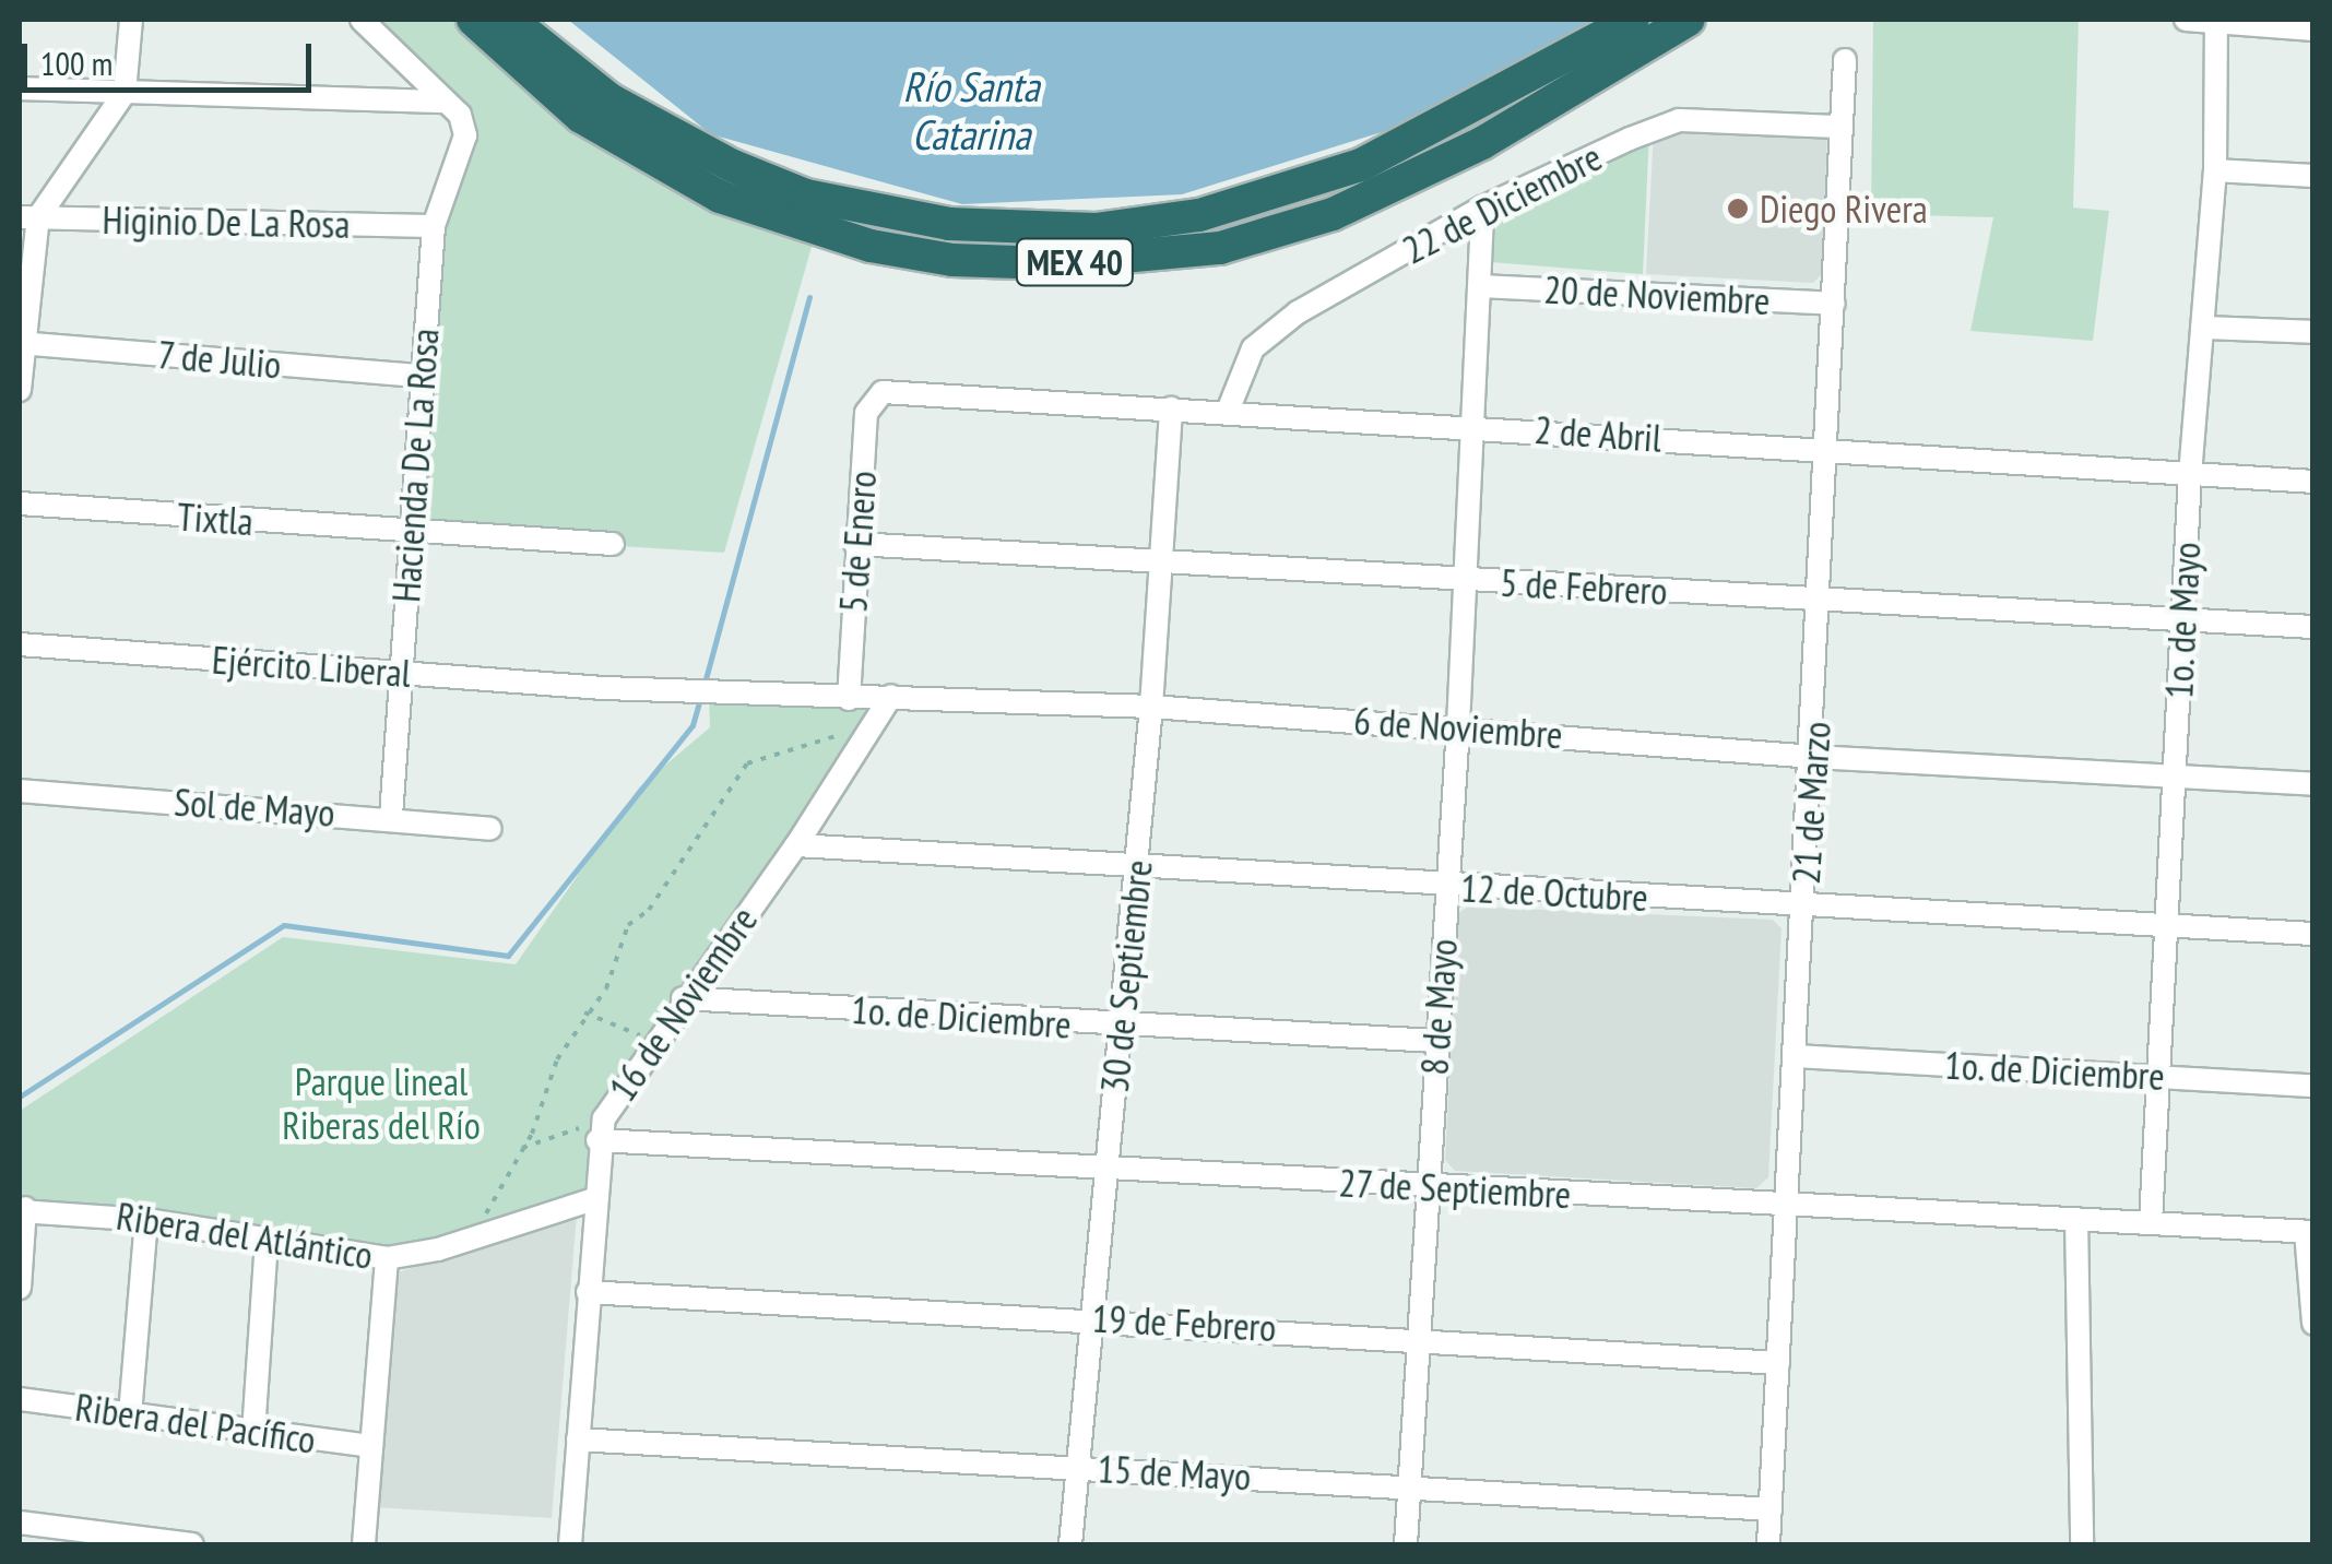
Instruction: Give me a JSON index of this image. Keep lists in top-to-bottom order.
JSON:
{
  "streets": {
    "highway": ["MEX 40"],
    "street": [
      "22 de Diciembre",
      "Higinio De La Rosa",
      "20 de Noviembre",
      "7 de Julio",
      "2 de Abril",
      "Hacienda De La Rosa",
      "Tixtla",
      "5 de Enero",
      "5 de Febrero",
      "1o. de Mayo",
      "Ejército Liberal",
      "6 de Noviembre",
      "21 de Marzo",
      "Sol de Mayo",
      "12 de Octubre",
      "30 de Septiembre",
      "16 de Noviembre",
      "8 de Mayo",
      "1o. de Diciembre",
      "27 de Septiembre",
      "Ribera del Atlántico",
      "19 de Febrero",
      "Ribera del Pacífico",
      "15 de Mayo"
    ]
  },
  "crossings": [
    ["22 de Diciembre", "2 de Abril"],
    ["22 de Diciembre", "21 de Marzo"],
    ["22 de Diciembre", "8 de Mayo"],
    ["Higinio De La Rosa", "Hacienda De La Rosa"],
    ["20 de Noviembre", "21 de Marzo"],
    ["20 de Noviembre", "8 de Mayo"],
    ["7 de Julio", "Hacienda De La Rosa"],
    ["2 de Abril", "5 de Enero"],
    ["2 de Abril", "1o. de Mayo"],
    ["2 de Abril", "21 de Marzo"],
    ["2 de Abril", "30 de Septiembre"],
    ["2 de Abril", "8 de Mayo"],
    ["Hacienda De La Rosa", "Tixtla"],
    ["Hacienda De La Rosa", "Ejército Liberal"],
    ["Hacienda De La Rosa", "Sol de Mayo"],
    ["5 de Enero", "5 de Febrero"],
    ["5 de Enero", "6 de Noviembre"],
    ["5 de Febrero", "1o. de Mayo"],
    ["5 de Febrero", "21 de Marzo"],
    ["5 de Febrero", "30 de Septiembre"],
    ["5 de Febrero", "8 de Mayo"],
    ["1o. de Mayo", "6 de Noviembre"],
    ["1o. de Mayo", "12 de Octubre"],
    ["1o. de Mayo", "1o. de Diciembre"],
    ["1o. de Mayo", "27 de Septiembre"],
    ["Ejército Liberal", "6 de Noviembre"],
    ["6 de Noviembre", "21 de Marzo"],
    ["6 de Noviembre", "30 de Septiembre"],
    ["6 de Noviembre", "16 de Noviembre"],
    ["6 de Noviembre", "8 de Mayo"],
    ["21 de Marzo", "12 de Octubre"],
    ["21 de Marzo", "1o. de Diciembre"],
    ["21 de Marzo", "27 de Septiembre"],
    ["21 de Marzo", "19 de Febrero"],
    ["21 de Marzo", "15 de Mayo"],
    ["12 de Octubre", "30 de Septiembre"],
    ["12 de Octubre", "16 de Noviembre"],
    ["12 de Octubre", "8 de Mayo"],
    ["30 de Septiembre", "1o. de Diciembre"],
    ["30 de Septiembre", "27 de Septiembre"],
    ["30 de Septiembre", "19 de Febrero"],
    ["30 de Septiembre", "15 de Mayo"],
    ["16 de Noviembre", "1o. de Diciembre"],
    ["16 de Noviembre", "27 de Septiembre"],
    ["16 de Noviembre", "Ribera del Atlántico"],
    ["16 de Noviembre", "19 de Febrero"],
    ["16 de Noviembre", "15 de Mayo"],
    ["8 de Mayo", "1o. de Diciembre"],
    ["8 de Mayo", "27 de Septiembre"],
    ["8 de Mayo", "19 de Febrero"],
    ["8 de Mayo", "15 de Mayo"]
  ],
  "water": ["Río Santa Catarina"],
  "parks": ["Parque lineal Riberas del Río"],
  "places": ["Diego Rivera"],
  "scale_bar": "100 m"
}
